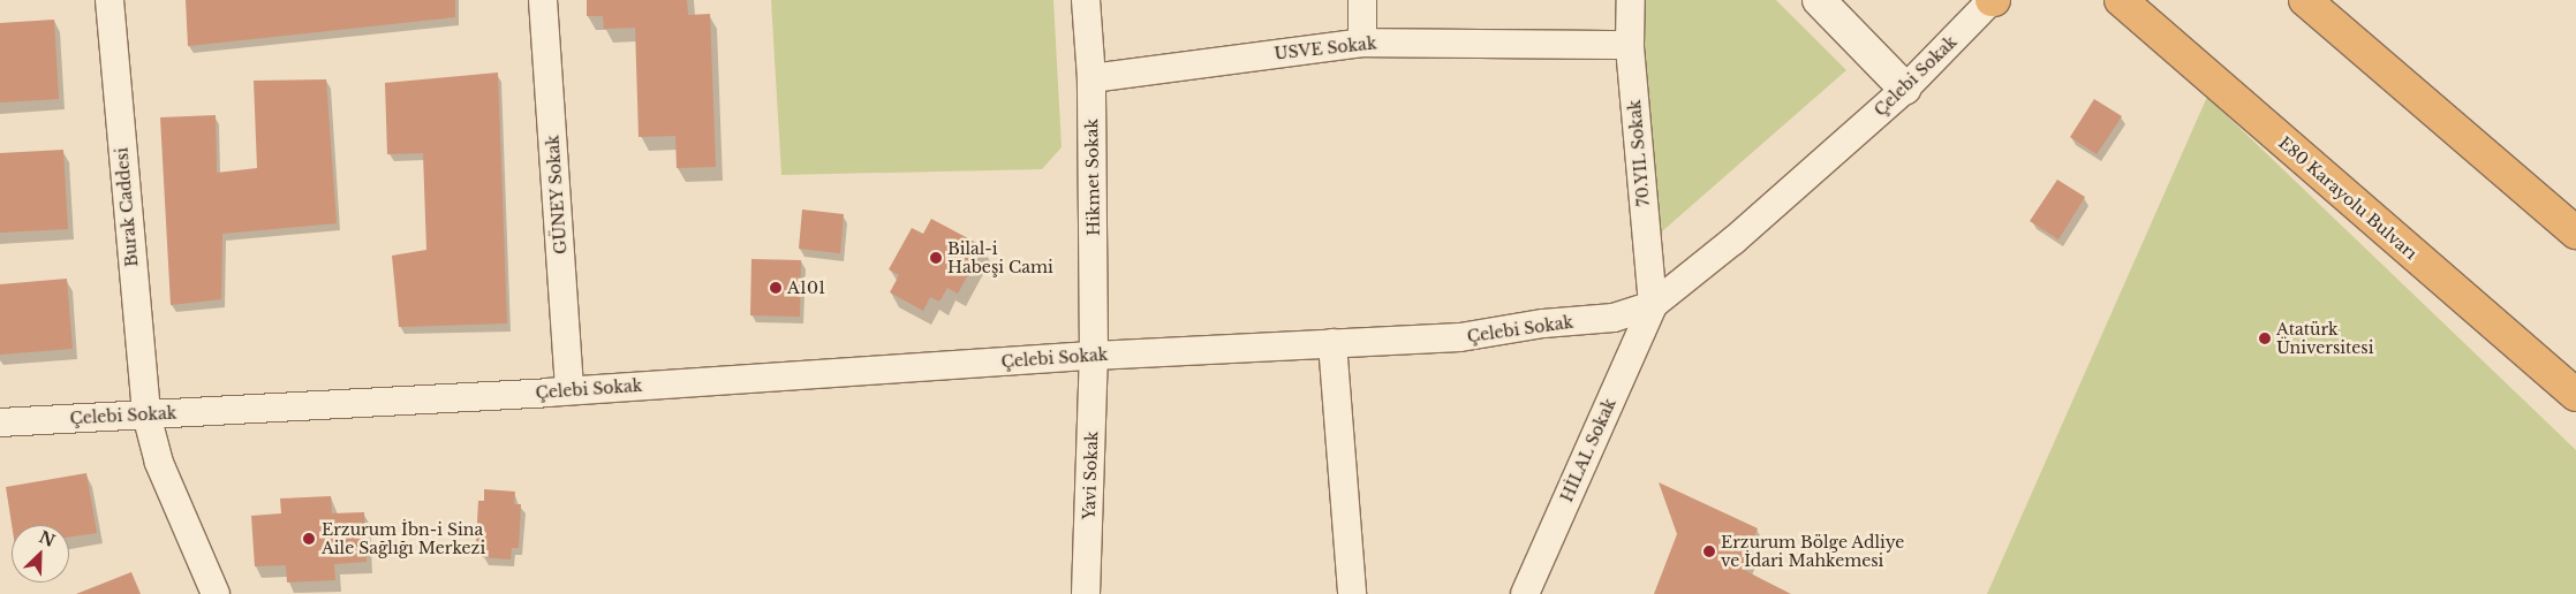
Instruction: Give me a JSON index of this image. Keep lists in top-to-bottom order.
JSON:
{
  "streets": {
    "highway": ["E80 Karayolu Bulvarı"],
    "street": [
      "USVE Sokak",
      "Çelebi Sokak",
      "70.YIL Sokak",
      "Hikmet Sokak",
      "GÜNEY Sokak",
      "Burak Caddesi",
      "HİLAL Sokak",
      "Yavi Sokak"
    ]
  },
  "crossings": [
    ["USVE Sokak", "70.YIL Sokak"],
    ["USVE Sokak", "Hikmet Sokak"],
    ["Çelebi Sokak", "70.YIL Sokak"],
    ["Çelebi Sokak", "Hikmet Sokak"],
    ["Çelebi Sokak", "GÜNEY Sokak"],
    ["Çelebi Sokak", "Burak Caddesi"],
    ["Çelebi Sokak", "HİLAL Sokak"],
    ["Çelebi Sokak", "Yavi Sokak"],
    ["70.YIL Sokak", "HİLAL Sokak"],
    ["Hikmet Sokak", "Yavi Sokak"]
  ],
  "places": [
    "Bilal-i Habeşi Cami",
    "A101",
    "Atatürk Üniversitesi",
    "Erzurum İbn-i Sina Aile Sağlığı Merkezi",
    "Erzurum Bölge Adliye ve İdari Mahkemesi"
  ],
  "north": "top right"
}
